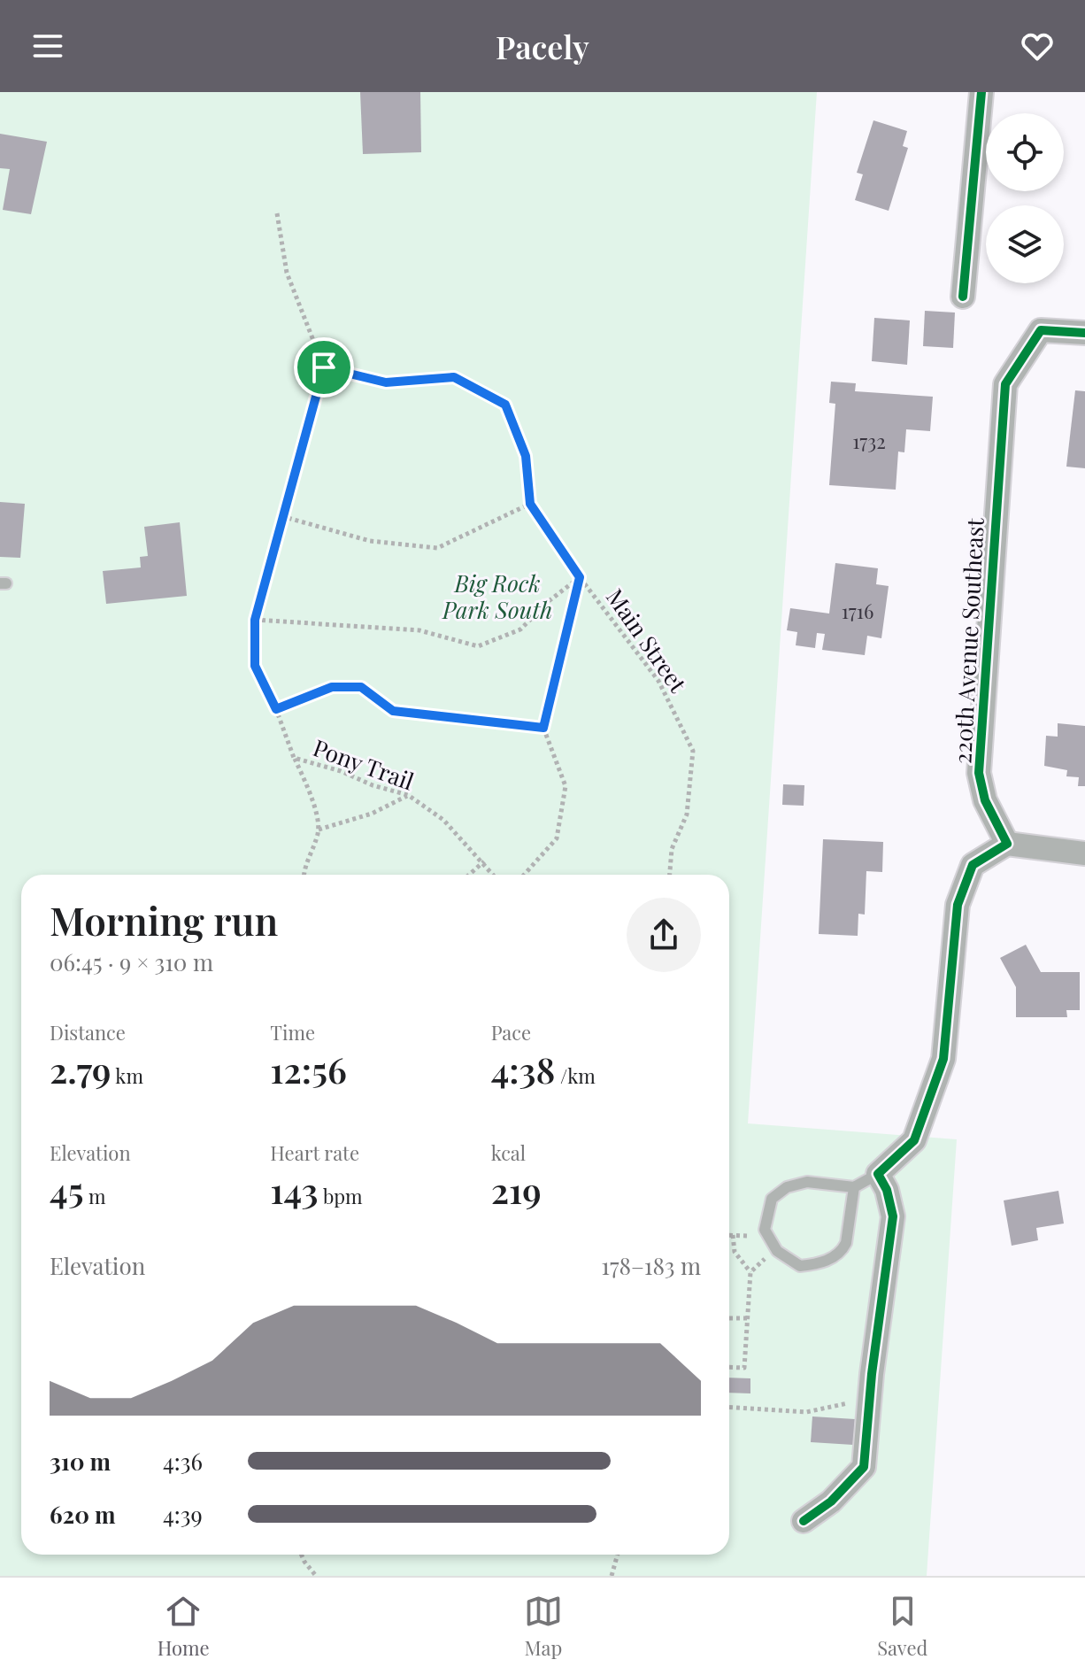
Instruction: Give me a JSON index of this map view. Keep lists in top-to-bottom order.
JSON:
{
  "streets": {
    "street": ["220th Avenue Southeast"],
    "path": ["Main Street", "Pony Trail"]
  },
  "crossings": [
    ["Main Street", "Pony Trail"]
  ],
  "parks": ["Big Rock Park South"],
  "house_numbers": ["1732", "1716"],
  "page": {
    "header": "Pacely",
    "heading": ["Morning run", "06:45 · 9 × 310 m"],
    "stats": [
      ["Distance", "2.79 km"],
      ["Time", "12:56"],
      ["Pace", "4:38 /km"],
      ["Elevation", "45 m"],
      ["Heart rate", "143 bpm"],
      ["kcal", "219"]
    ],
    "chart": ["Elevation", "178–183 m"],
    "list": [
      {
        "name": "310 m",
        "note": "4:36"
      },
      {
        "name": "620 m",
        "note": "4:39"
      }
    ],
    "tabs": ["Home", "Map", "Saved"]
  }
}
